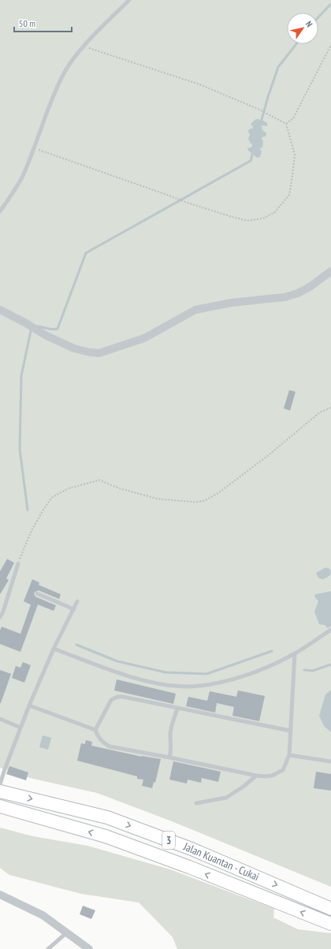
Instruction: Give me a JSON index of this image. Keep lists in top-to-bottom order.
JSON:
{
  "streets": {
    "highway": ["3", "Jalan Kuantan - Cukai"]
  },
  "scale_bar": "50 m",
  "north": "top right"
}
